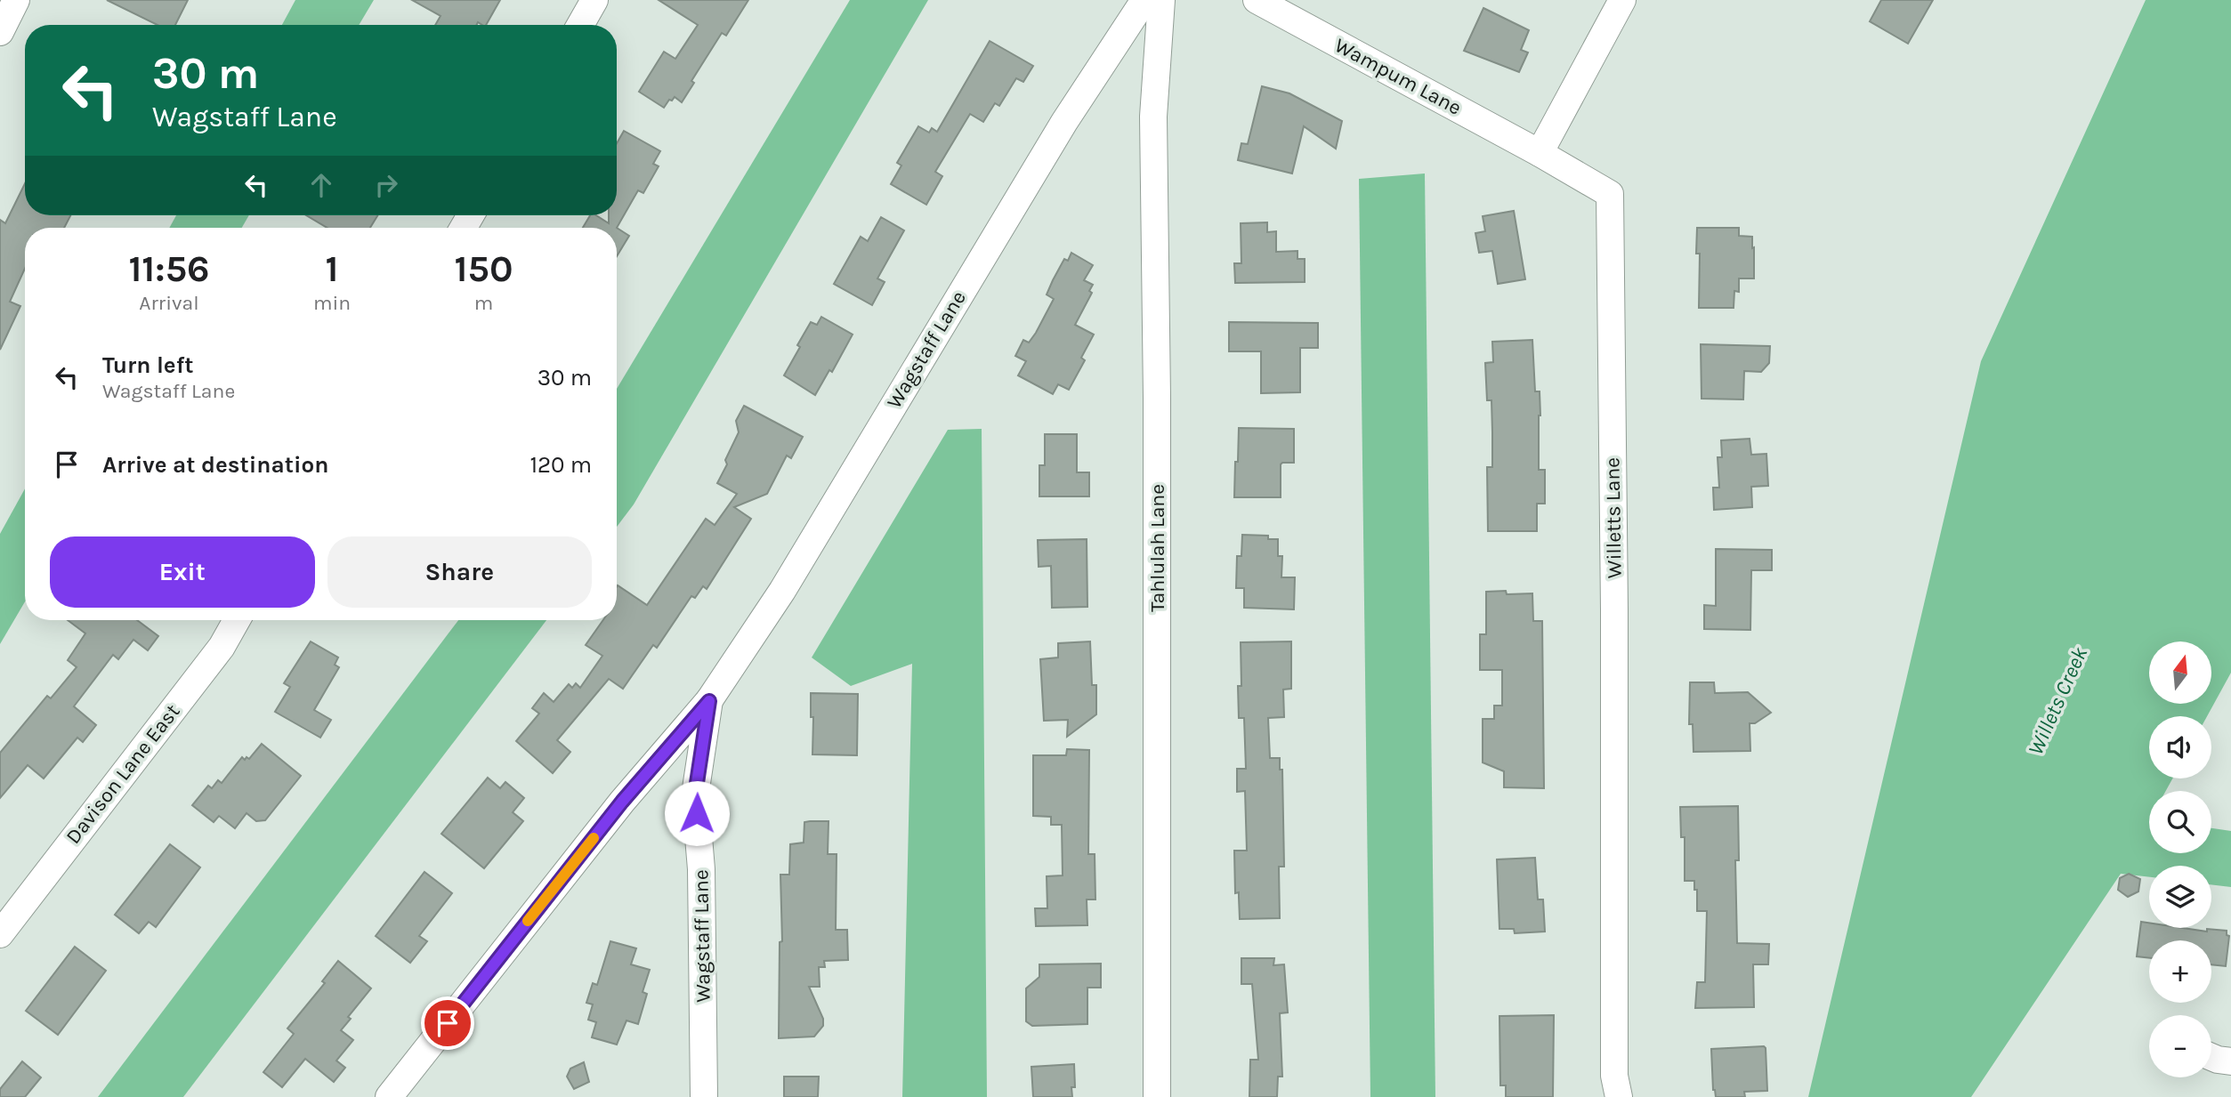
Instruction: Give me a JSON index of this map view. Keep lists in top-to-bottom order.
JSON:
{
  "streets": {
    "street": [
      "Wampum Lane",
      "Wagstaff Lane",
      "Willetts Lane",
      "Tahlulah Lane",
      "Davison Lane East"
    ]
  },
  "crossings": [
    ["Wampum Lane", "Willetts Lane"]
  ],
  "water": ["Willets Creek"],
  "north": "top",
  "page": {
    "turn": ["30 m", "Wagstaff Lane"],
    "eta": [
      "11:56",
      "Arrival",
      "1",
      "min",
      "150",
      "m"
    ],
    "list": [
      {
        "name": "Turn left",
        "note": "Wagstaff Lane",
        "value": "30 m"
      },
      {
        "name": "Arrive at destination",
        "value": "120 m"
      }
    ],
    "buttons": ["Exit", "Share"],
    "map_buttons": ["+", "−"]
  }
}
